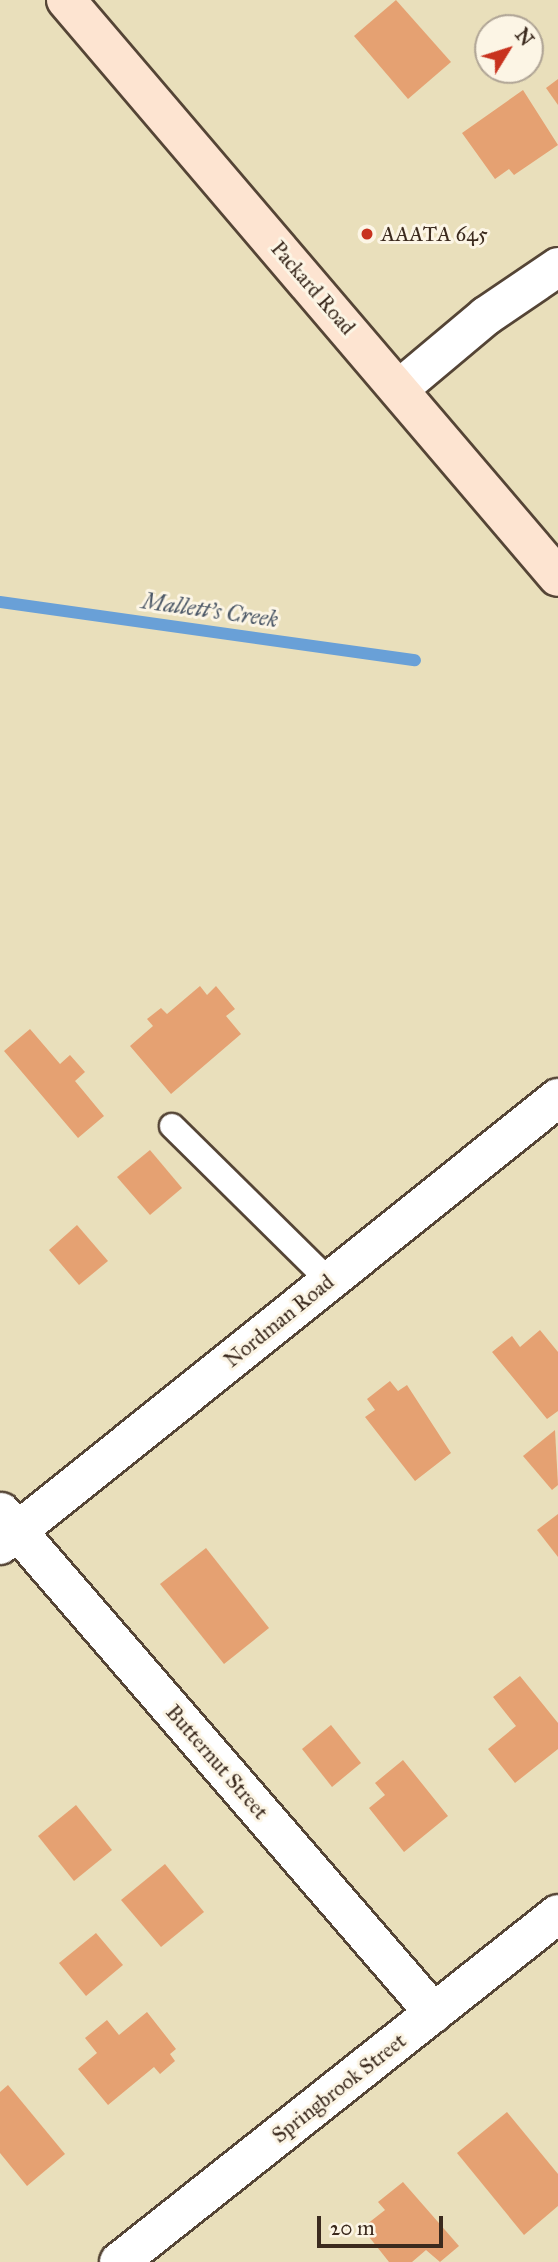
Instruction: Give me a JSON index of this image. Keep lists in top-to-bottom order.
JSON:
{
  "streets": {
    "main road": ["Packard Road"],
    "street": ["Nordman Road", "Butternut Street", "Springbrook Street"]
  },
  "crossings": [
    ["Nordman Road", "Butternut Street"],
    ["Butternut Street", "Springbrook Street"]
  ],
  "water": ["Mallett's Creek"],
  "places": ["AAATA 645"],
  "scale_bar": "20 m",
  "north": "top right"
}
